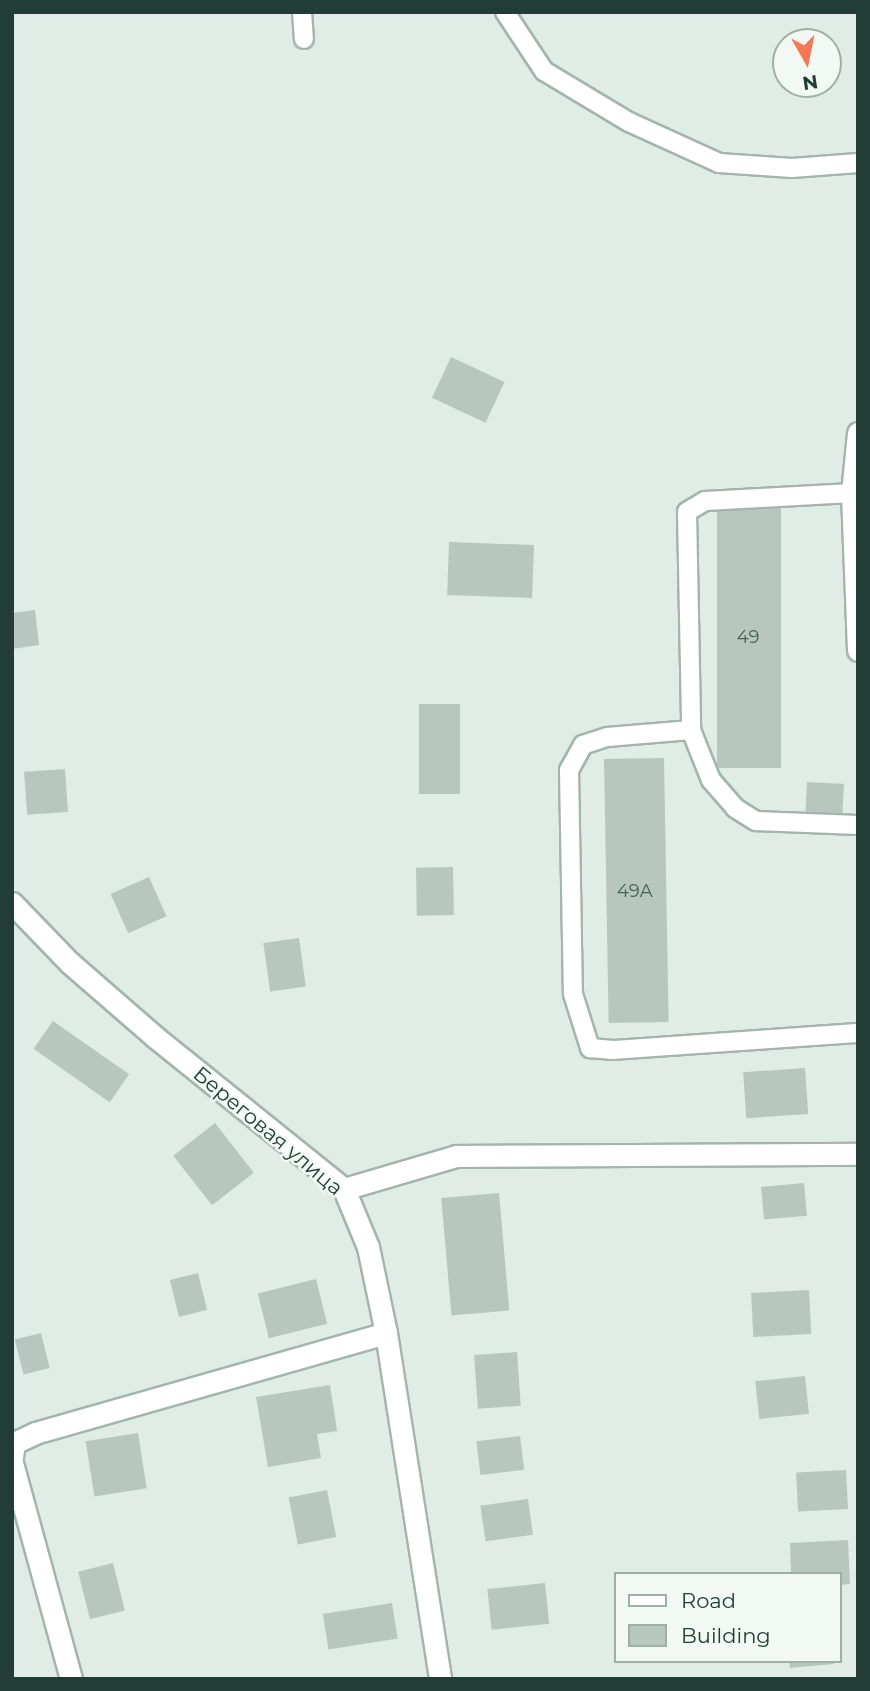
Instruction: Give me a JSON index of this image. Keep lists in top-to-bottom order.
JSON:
{
  "streets": {
    "street": ["Береговая улица"]
  },
  "house_numbers": ["49", "49А"],
  "legend": ["Road", "Building"],
  "north": "bottom"
}
